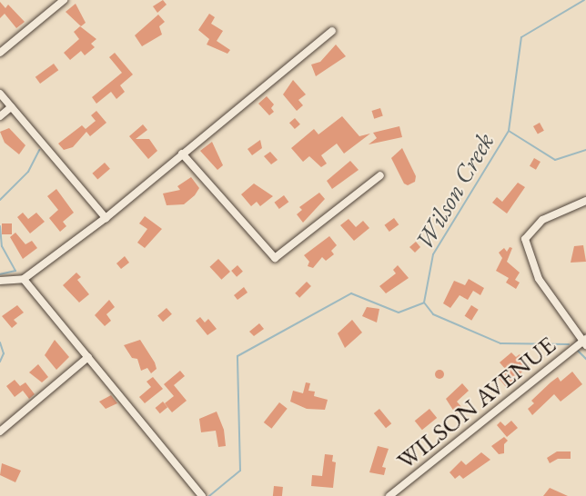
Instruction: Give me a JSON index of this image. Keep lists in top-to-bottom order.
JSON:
{
  "streets": {
    "street": ["WILSON AVENUE"]
  },
  "water": ["Wilson Creek"]
}
